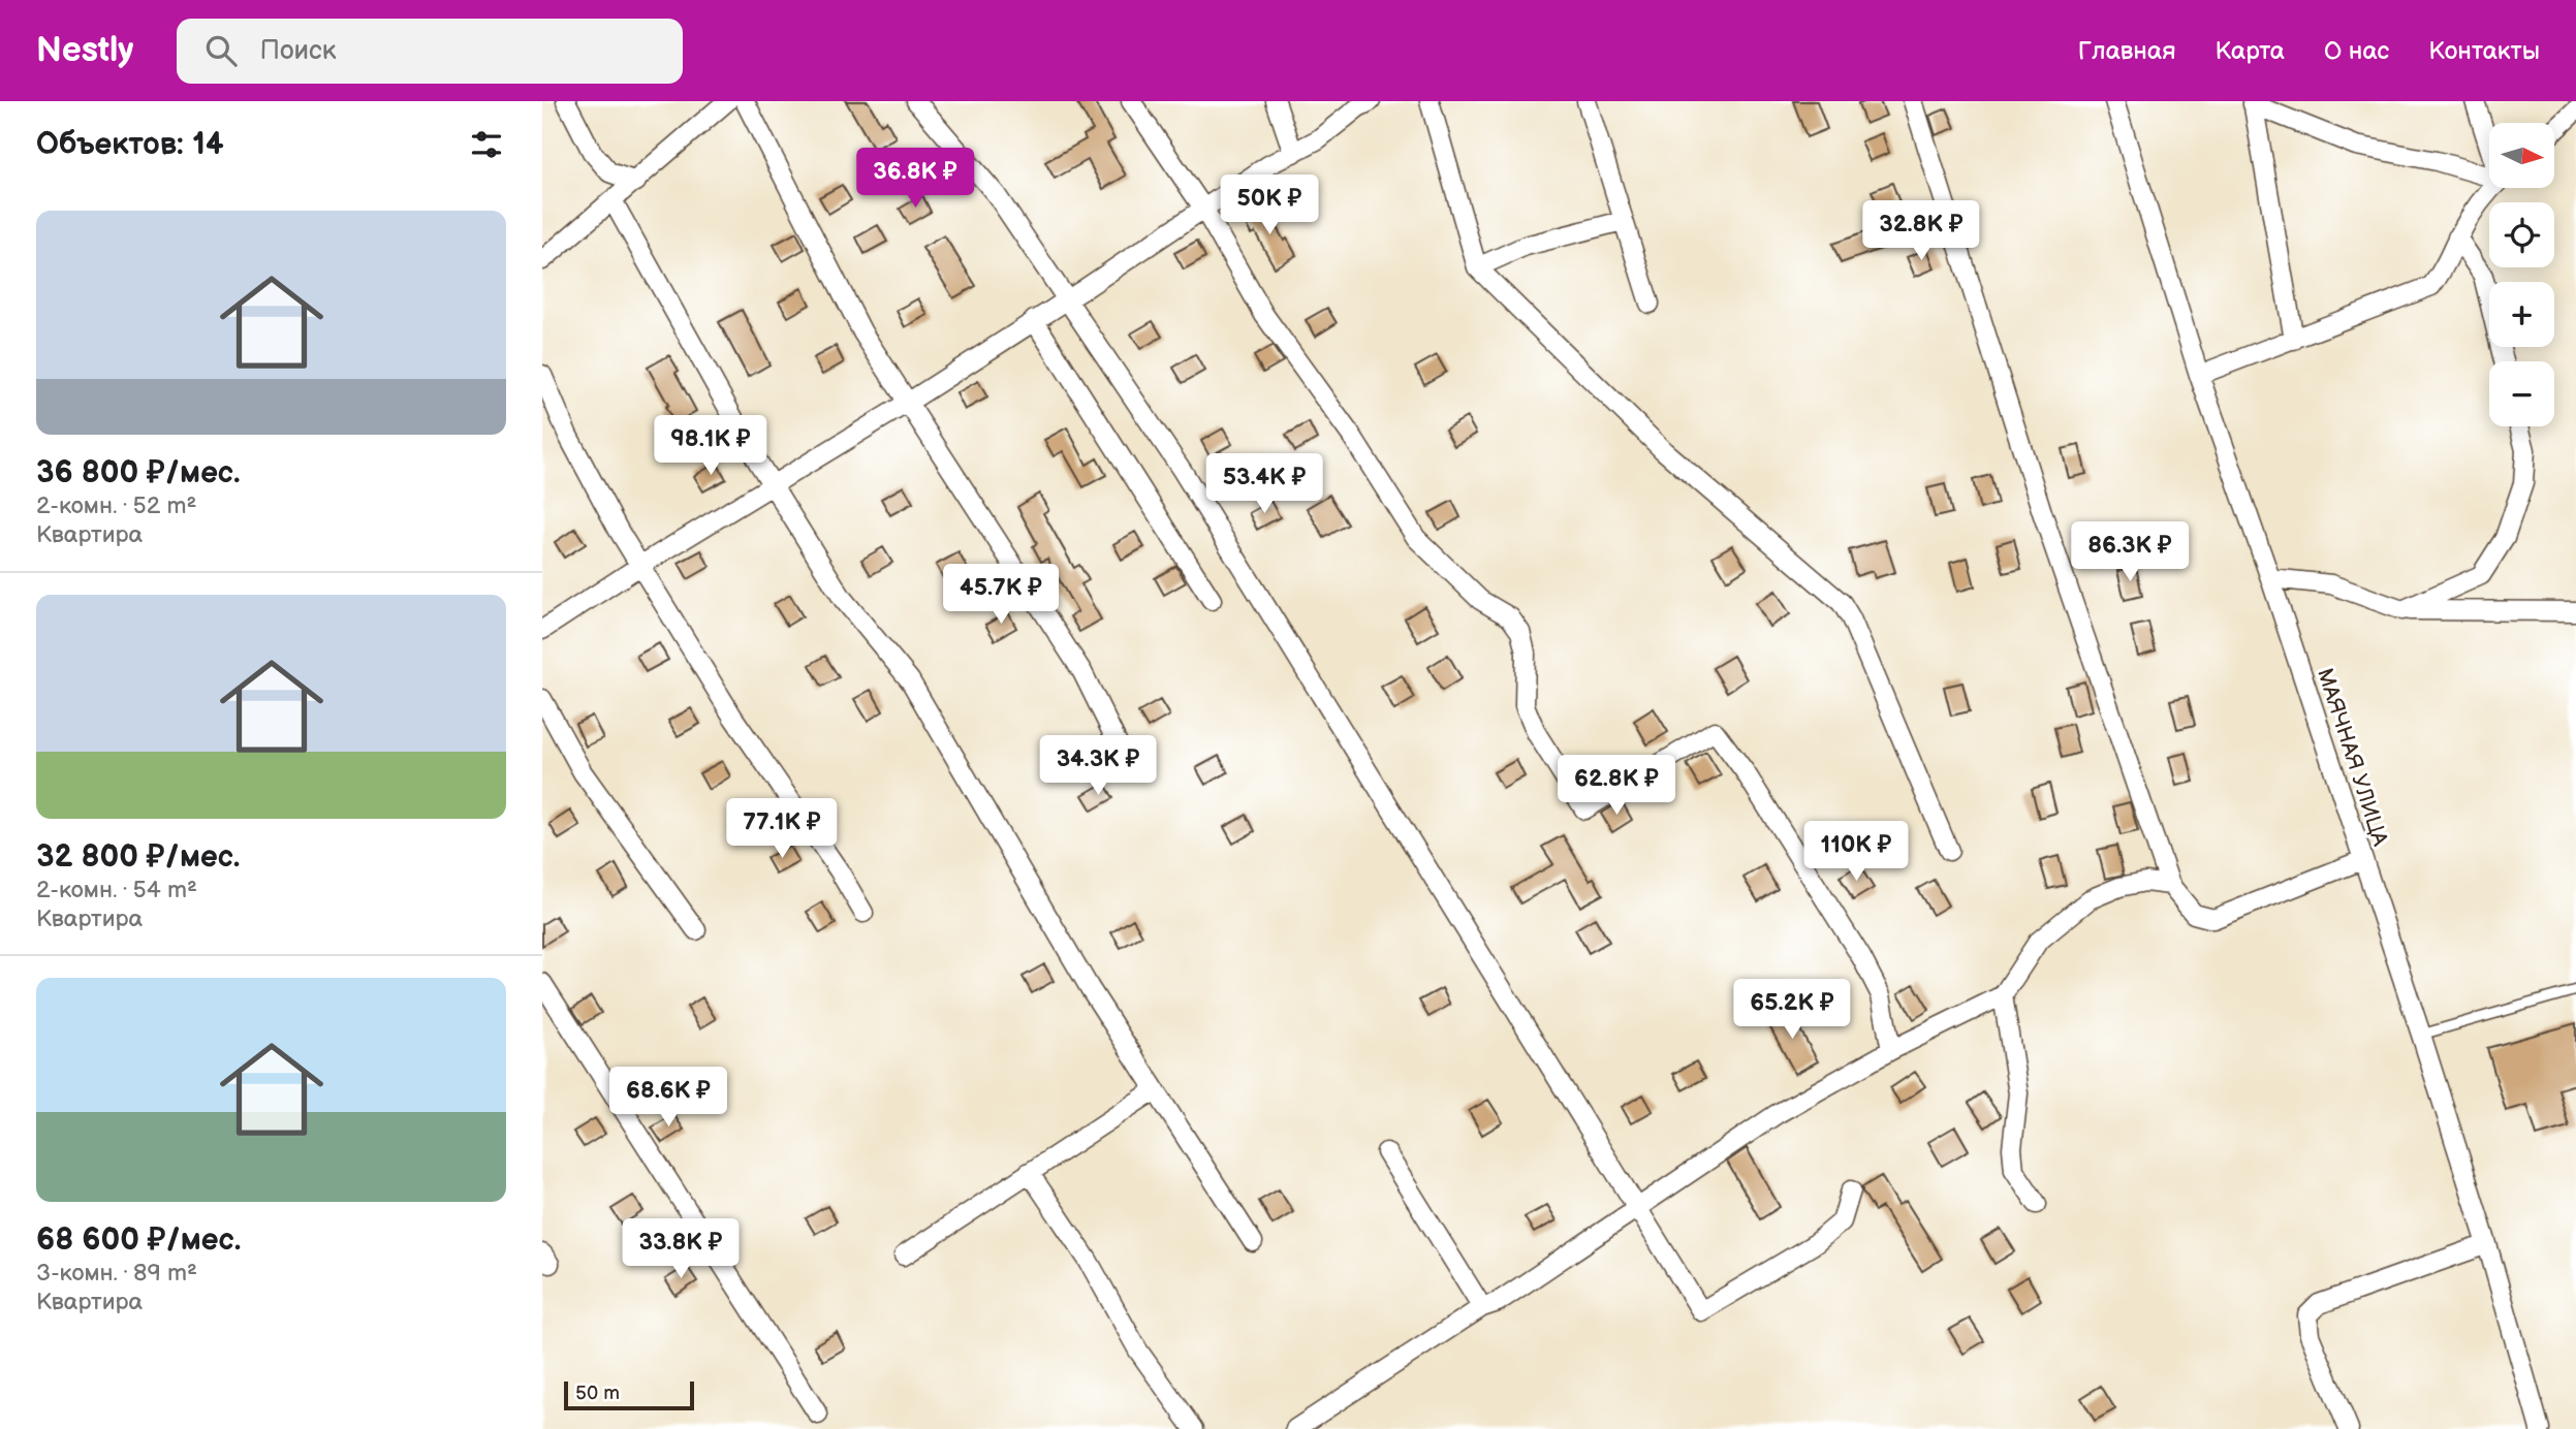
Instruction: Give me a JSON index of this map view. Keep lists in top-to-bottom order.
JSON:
{
  "streets": {
    "street": ["МАЯЧНАЯ УЛИЦА"]
  },
  "scale_bar": "50 m",
  "north": "right",
  "page": {
    "header": "Nestly",
    "search": "Поиск",
    "nav": [
      "Главная",
      "Карта",
      "О нас",
      "Контакты"
    ],
    "heading": "Объектов: 14",
    "map_buttons": ["+", "−"],
    "price": [
      "36.8K ₽",
      "50K ₽",
      "32.8K ₽",
      "98.1K ₽",
      "53.4K ₽",
      "86.3K ₽",
      "45.7K ₽",
      "34.3K ₽",
      "62.8K ₽",
      "77.1K ₽",
      "110K ₽",
      "65.2K ₽",
      "68.6K ₽",
      "33.8K ₽"
    ],
    "list": [
      {
        "name": "36 800 ₽/мес.",
        "note": "2-комн. · 52 m² · Квартира"
      },
      {
        "name": "32 800 ₽/мес.",
        "note": "2-комн. · 54 m² · Квартира"
      },
      {
        "name": "68 600 ₽/мес.",
        "note": "3-комн. · 89 m² · Квартира"
      }
    ],
    "scale": "50 m"
  }
}
